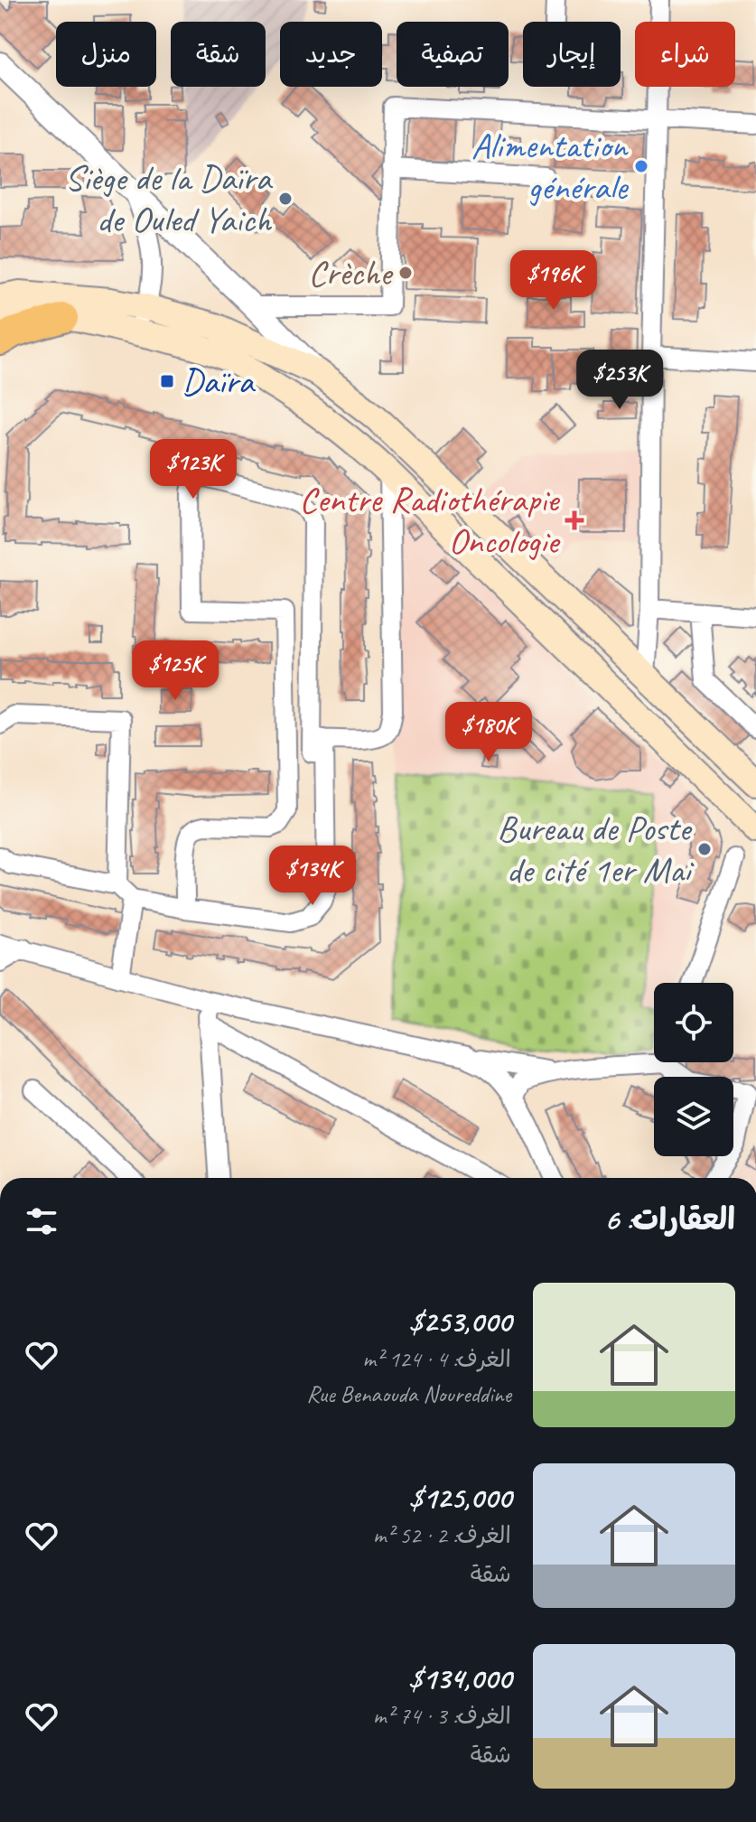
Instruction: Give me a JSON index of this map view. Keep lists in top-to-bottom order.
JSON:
{
  "places": {
    "other": [
      "Alimentation générale",
      "Siège de la Daïra de Ouled Yaich",
      "Crèche",
      "Bureau de Poste de cité 1er Mai"
    ],
    "transit": ["Daïra"],
    "health": ["Centre Radiothérapie Oncologie"]
  },
  "page": {
    "chip": [
      "شراء",
      "إيجار",
      "تصفية",
      "جديد",
      "شقة",
      "منزل"
    ],
    "price": [
      "$196K",
      "$253K",
      "$123K",
      "$125K",
      "$180K",
      "$134K"
    ],
    "heading": "العقارات: 6",
    "list": [
      {
        "name": "$253,000",
        "note": "الغرف: 4 · 124 m² · Rue Benaouda Noureddine"
      },
      {
        "name": "$125,000",
        "note": "الغرف: 2 · 52 m² · شقة"
      },
      {
        "name": "$134,000",
        "note": "الغرف: 3 · 74 m² · شقة"
      }
    ]
  }
}
